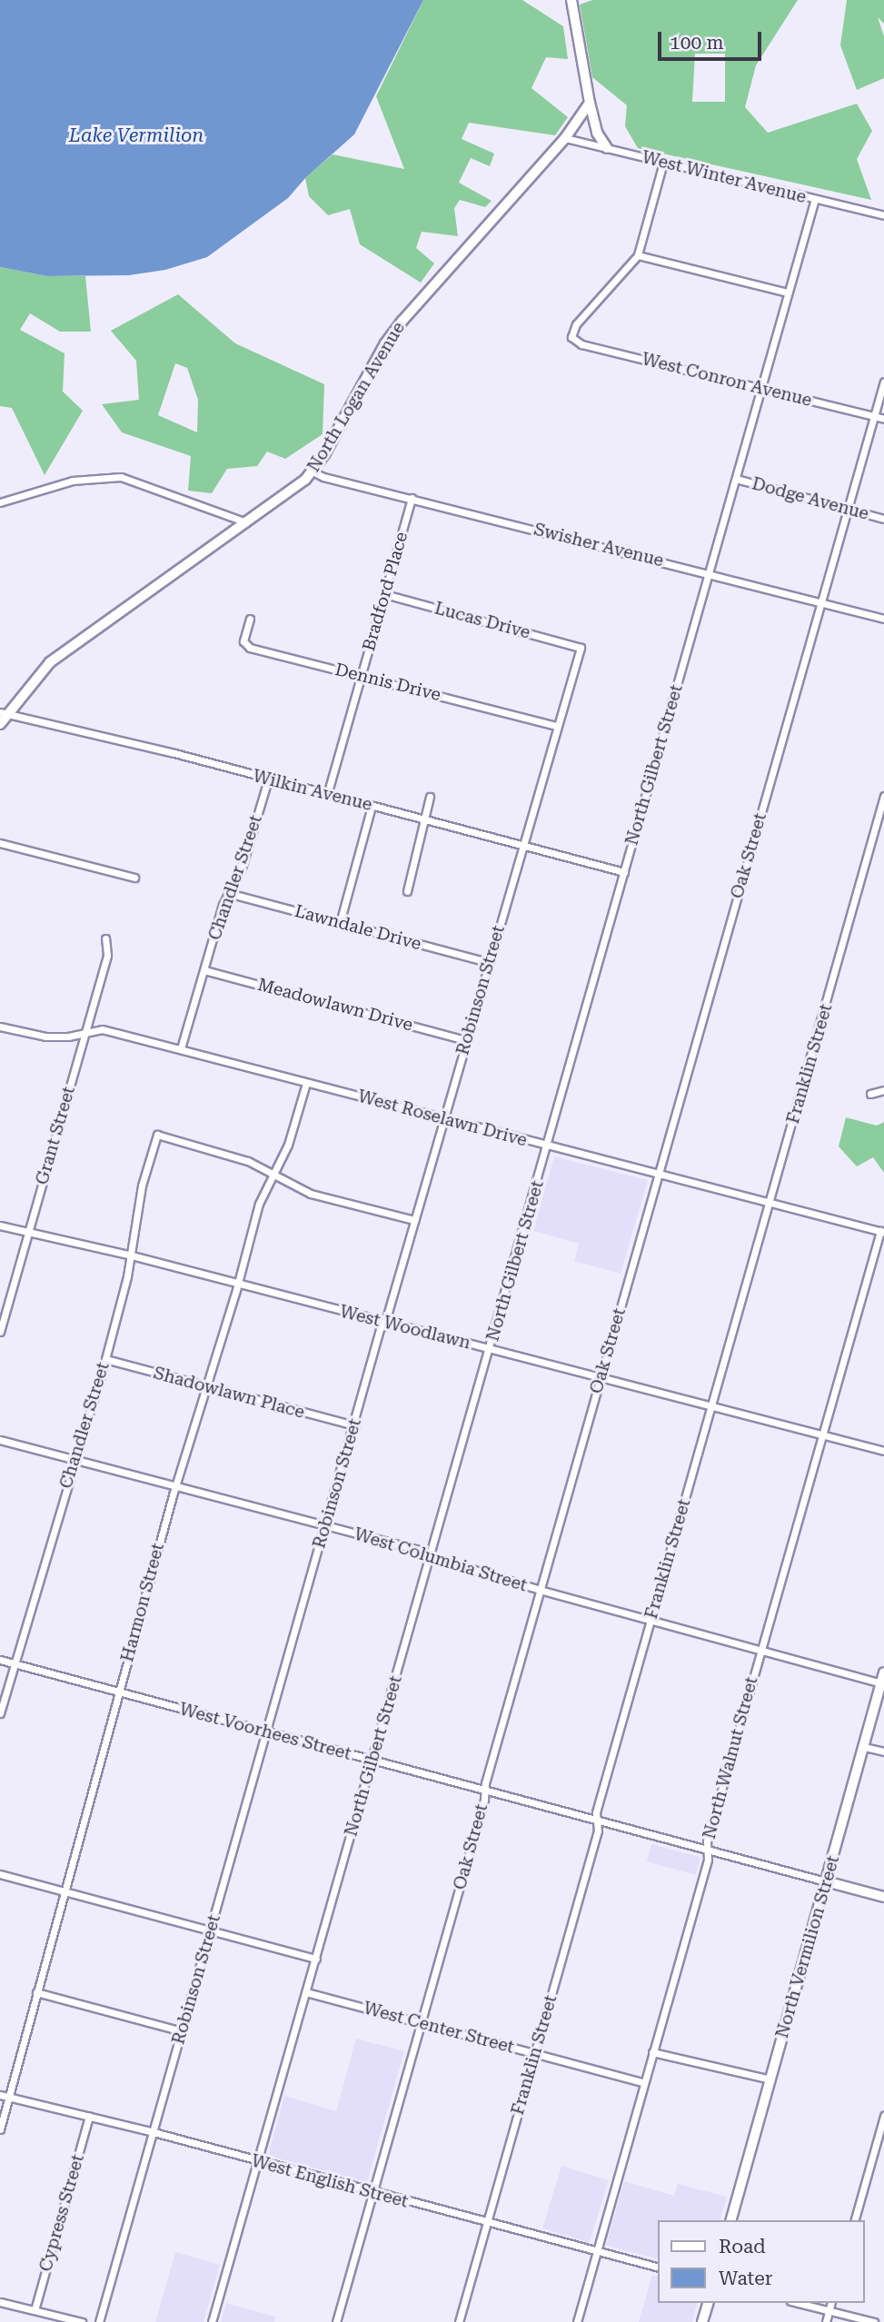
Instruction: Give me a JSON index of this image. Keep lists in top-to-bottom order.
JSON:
{
  "streets": {
    "main road": ["North Vermilion Street"],
    "street": [
      "West Winter Avenue",
      "West Conron Avenue",
      "North Logan Avenue",
      "Dodge Avenue",
      "Swisher Avenue",
      "Bradford Place",
      "Lucas Drive",
      "Dennis Drive",
      "North Gilbert Street",
      "Wilkin Avenue",
      "Oak Street",
      "Chandler Street",
      "Lawndale Drive",
      "Robinson Street",
      "Meadowlawn Drive",
      "Franklin Street",
      "West Roselawn Drive",
      "Grant Street",
      "West Woodlawn",
      "Shadowlawn Place",
      "West Columbia Street",
      "Harmon Street",
      "West Voorhees Street",
      "North Walnut Street",
      "West Center Street",
      "West English Street",
      "Cypress Street"
    ]
  },
  "crossings": [
    ["West Winter Avenue", "North Logan Avenue"],
    ["West Winter Avenue", "North Gilbert Street"],
    ["West Conron Avenue", "North Gilbert Street"],
    ["West Conron Avenue", "Oak Street"],
    ["North Logan Avenue", "Swisher Avenue"],
    ["North Logan Avenue", "Wilkin Avenue"],
    ["Dodge Avenue", "North Gilbert Street"],
    ["Dodge Avenue", "Oak Street"],
    ["Swisher Avenue", "Bradford Place"],
    ["Swisher Avenue", "North Gilbert Street"],
    ["Swisher Avenue", "Oak Street"],
    ["Bradford Place", "Lucas Drive"],
    ["Bradford Place", "Dennis Drive"],
    ["Bradford Place", "Wilkin Avenue"],
    ["Lucas Drive", "Robinson Street"],
    ["Dennis Drive", "Robinson Street"],
    ["North Gilbert Street", "Wilkin Avenue"],
    ["North Gilbert Street", "West Roselawn Drive"],
    ["North Gilbert Street", "West Woodlawn"],
    ["North Gilbert Street", "West Columbia Street"],
    ["North Gilbert Street", "West Voorhees Street"],
    ["North Gilbert Street", "West Center Street"],
    ["North Gilbert Street", "West English Street"],
    ["Wilkin Avenue", "Chandler Street"],
    ["Wilkin Avenue", "Robinson Street"],
    ["Oak Street", "West Roselawn Drive"],
    ["Oak Street", "West Woodlawn"],
    ["Oak Street", "West Columbia Street"],
    ["Oak Street", "West Voorhees Street"],
    ["Oak Street", "West Center Street"],
    ["Oak Street", "West English Street"],
    ["Chandler Street", "Lawndale Drive"],
    ["Chandler Street", "Meadowlawn Drive"],
    ["Chandler Street", "West Roselawn Drive"],
    ["Chandler Street", "West Woodlawn"],
    ["Chandler Street", "Shadowlawn Place"],
    ["Chandler Street", "West Columbia Street"],
    ["Chandler Street", "Harmon Street"],
    ["Chandler Street", "West Voorhees Street"],
    ["Lawndale Drive", "Robinson Street"],
    ["Robinson Street", "Meadowlawn Drive"],
    ["Robinson Street", "West Roselawn Drive"],
    ["Robinson Street", "West Woodlawn"],
    ["Robinson Street", "Shadowlawn Place"],
    ["Robinson Street", "West Columbia Street"],
    ["Robinson Street", "West Voorhees Street"],
    ["Robinson Street", "West English Street"],
    ["Franklin Street", "West Roselawn Drive"],
    ["Franklin Street", "West Woodlawn"],
    ["Franklin Street", "West Columbia Street"],
    ["Franklin Street", "West Voorhees Street"],
    ["Franklin Street", "West Center Street"],
    ["Franklin Street", "West English Street"],
    ["West Roselawn Drive", "Grant Street"],
    ["West Roselawn Drive", "Harmon Street"],
    ["West Roselawn Drive", "North Walnut Street"],
    ["Grant Street", "West Woodlawn"],
    ["West Woodlawn", "Harmon Street"],
    ["West Woodlawn", "North Walnut Street"],
    ["Shadowlawn Place", "Harmon Street"],
    ["West Columbia Street", "Harmon Street"],
    ["West Columbia Street", "North Walnut Street"],
    ["West Columbia Street", "North Vermilion Street"],
    ["Harmon Street", "West Voorhees Street"],
    ["Harmon Street", "West English Street"],
    ["West Voorhees Street", "North Walnut Street"],
    ["West Voorhees Street", "North Vermilion Street"],
    ["North Walnut Street", "West Center Street"],
    ["North Walnut Street", "West English Street"],
    ["West English Street", "Cypress Street"]
  ],
  "water": ["Lake Vermilion"],
  "legend": ["Road", "Water"],
  "scale_bar": "100 m"
}
